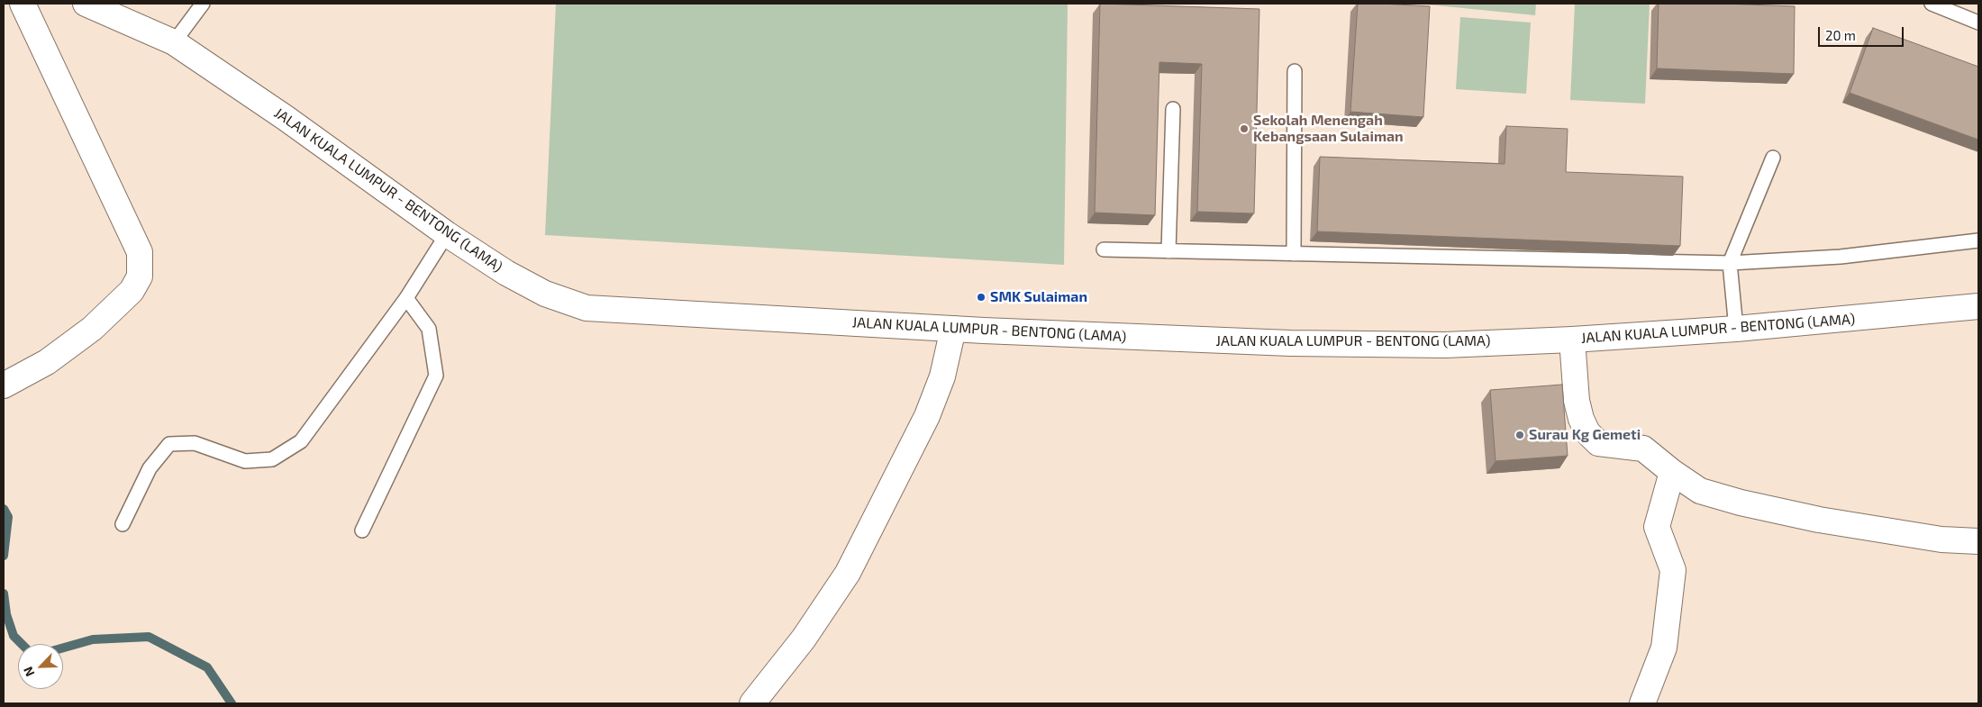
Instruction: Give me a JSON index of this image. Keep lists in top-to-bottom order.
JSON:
{
  "streets": {
    "street": ["JALAN KUALA LUMPUR - BENTONG (LAMA)"]
  },
  "places": ["Sekolah Menengah Kebangsaan Sulaiman", "SMK Sulaiman", "Surau Kg Gemeti"],
  "scale_bar": "20 m",
  "north": "bottom left"
}
